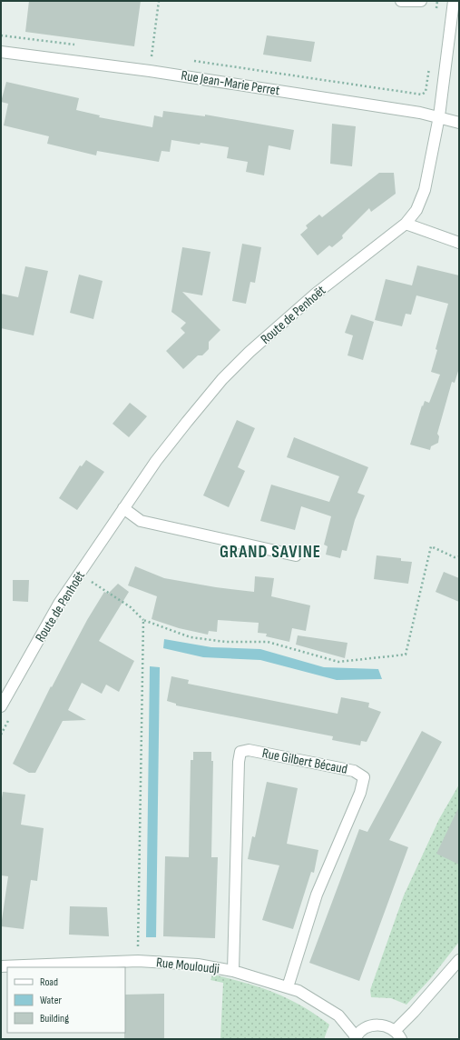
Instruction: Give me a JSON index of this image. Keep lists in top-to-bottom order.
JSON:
{
  "streets": {
    "street": [
      "Rue Jean-Marie Perret",
      "Route de Penhoët",
      "Rue Gilbert Bécaud",
      "Rue Mouloudji"
    ]
  },
  "crossings": [
    ["Rue Jean-Marie Perret", "Route de Penhoët"],
    ["Rue Gilbert Bécaud", "Rue Mouloudji"]
  ],
  "districts": ["GRAND SAVINE"],
  "legend": ["Road", "Water", "Building"]
}
